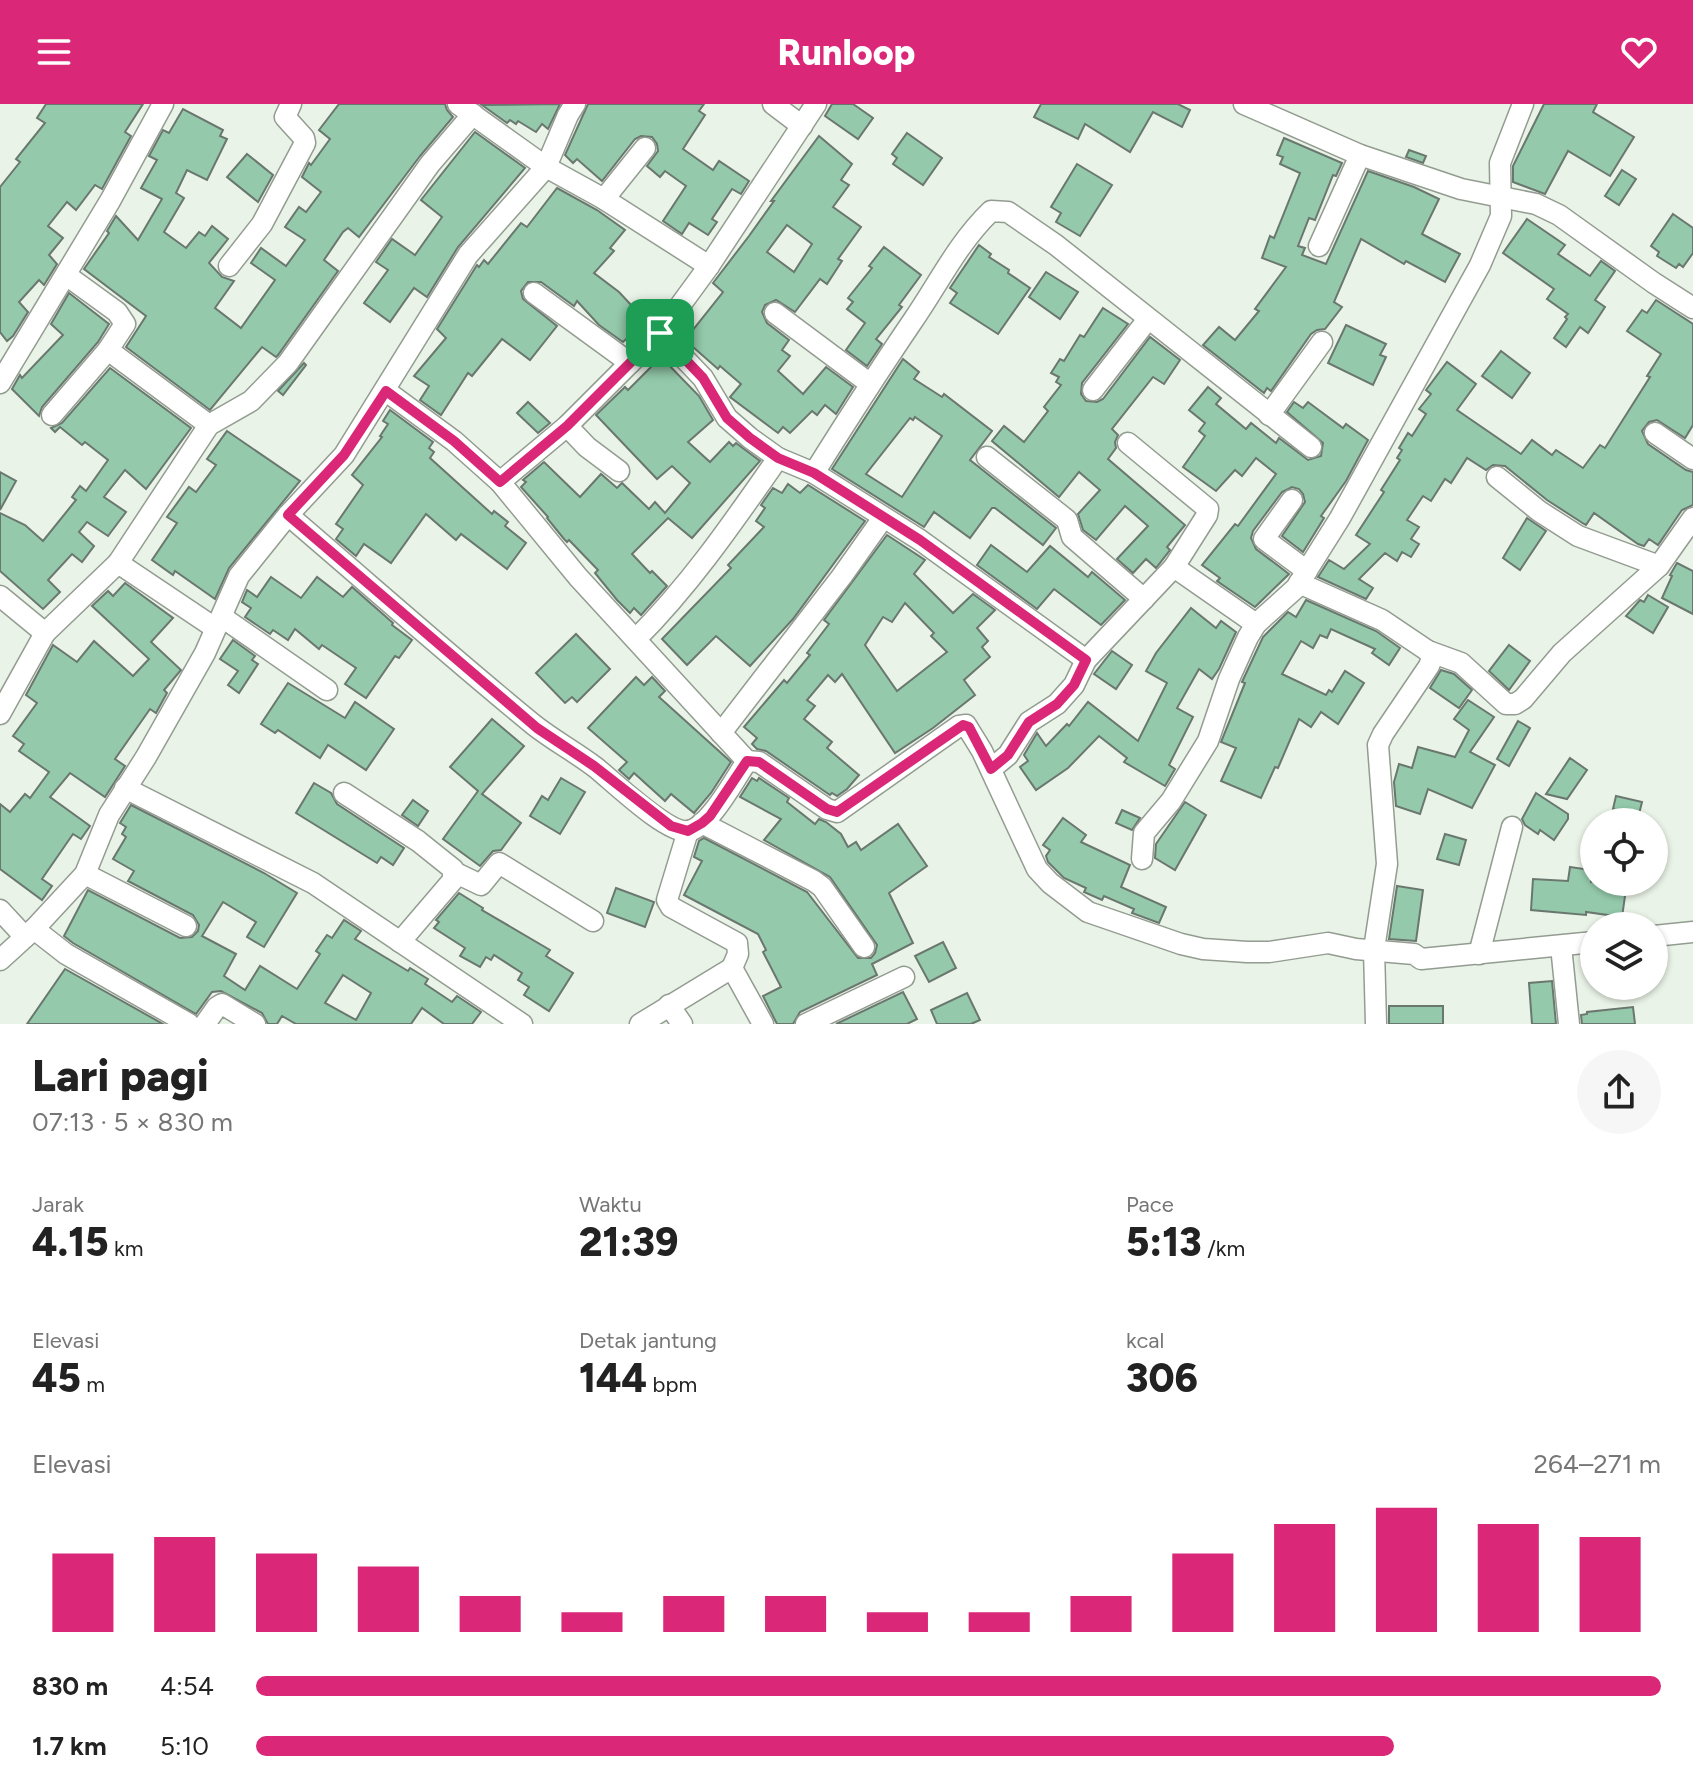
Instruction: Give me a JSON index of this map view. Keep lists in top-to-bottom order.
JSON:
{
  "page": {
    "header": "Runloop",
    "heading": ["Lari pagi", "07:13 · 5 × 830 m"],
    "stats": [
      ["Jarak", "4.15 km"],
      ["Waktu", "21:39"],
      ["Pace", "5:13 /km"],
      ["Elevasi", "45 m"],
      ["Detak jantung", "144 bpm"],
      ["kcal", "306"]
    ],
    "chart": ["Elevasi", "264–271 m"],
    "list": [
      {
        "name": "830 m",
        "note": "4:54"
      },
      {
        "name": "1.7 km",
        "note": "5:10"
      }
    ]
  }
}
